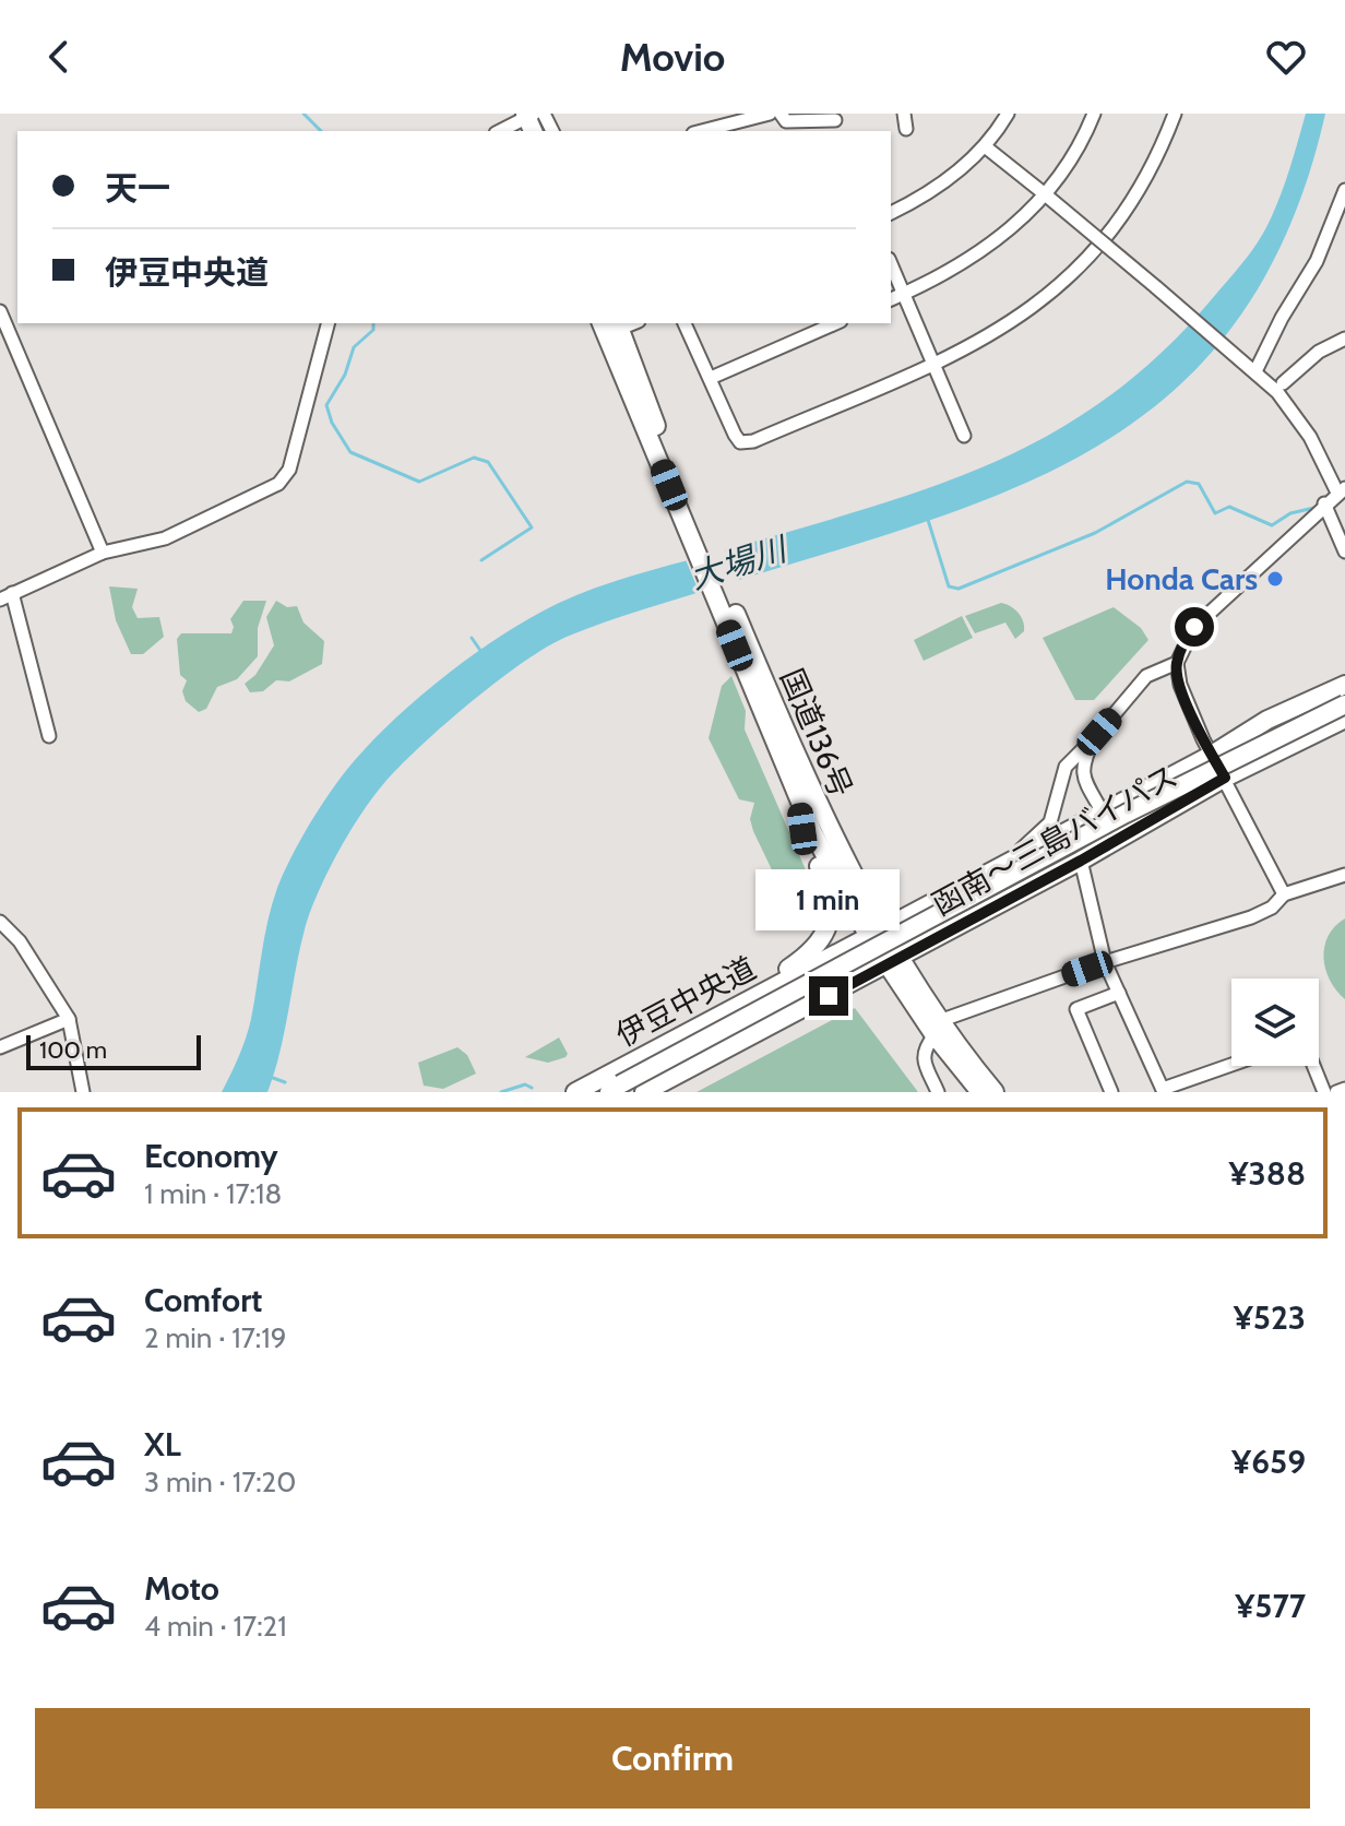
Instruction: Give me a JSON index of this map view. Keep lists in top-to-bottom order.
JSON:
{
  "streets": {
    "highway": ["国道136号", "函南～三島バイパス", "伊豆中央道"]
  },
  "crossings": [
    ["国道136号", "函南～三島バイパス"],
    ["国道136号", "伊豆中央道"],
    ["函南～三島バイパス", "伊豆中央道"]
  ],
  "water": ["大場川"],
  "places": ["Honda Cars"],
  "scale_bar": "100 m",
  "page": {
    "header": "Movio",
    "banner": ["天一", "伊豆中央道"],
    "bubble": "1 min",
    "scale": "100 m",
    "list": [
      {
        "name": "Economy",
        "note": "1 min · 17:18",
        "value": "¥388"
      },
      {
        "name": "Comfort",
        "note": "2 min · 17:19",
        "value": "¥523"
      },
      {
        "name": "XL",
        "note": "3 min · 17:20",
        "value": "¥659"
      },
      {
        "name": "Moto",
        "note": "4 min · 17:21",
        "value": "¥577"
      }
    ],
    "buttons": "Confirm"
  }
}
